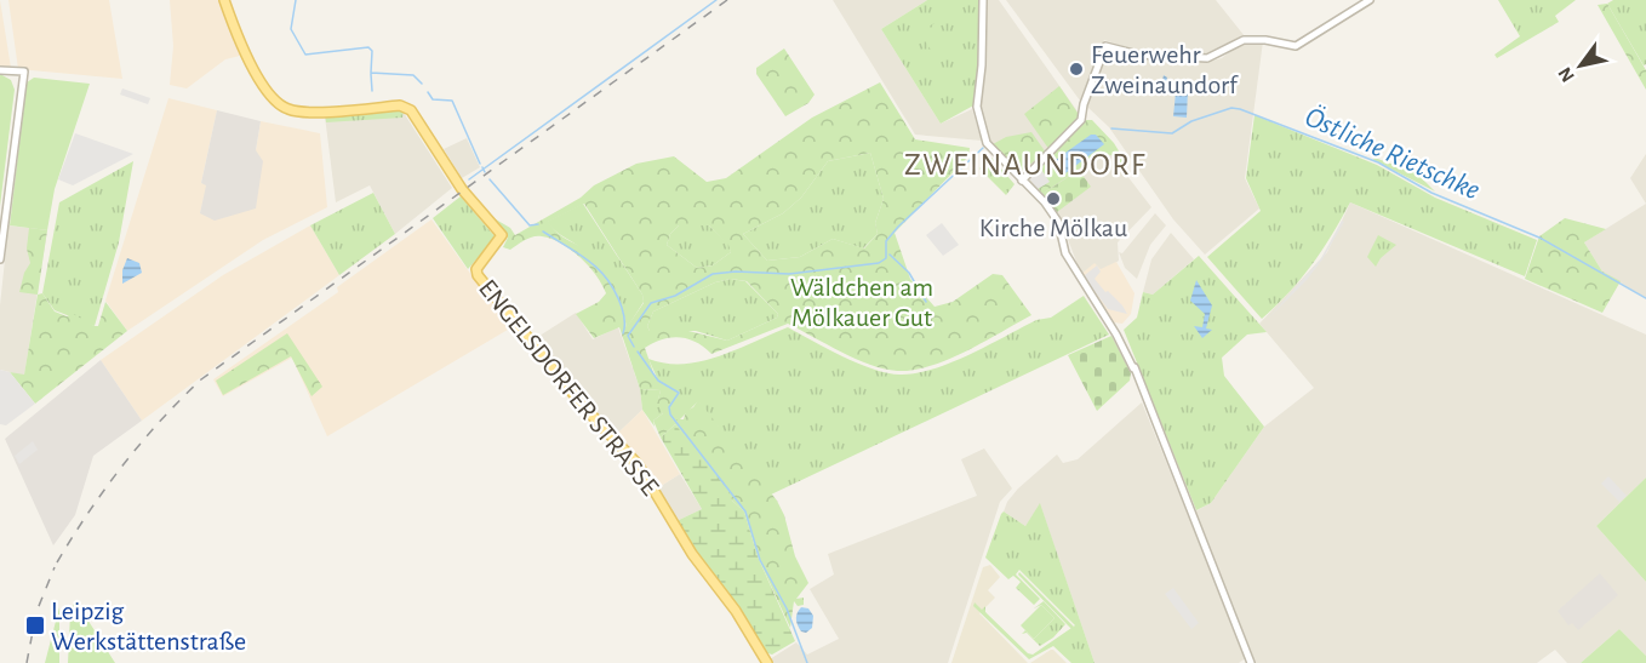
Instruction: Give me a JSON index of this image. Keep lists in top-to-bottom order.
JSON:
{
  "streets": {
    "main road": ["ENGELSDORFER STRASSE"]
  },
  "districts": ["ZWEINAUNDORF"],
  "water": ["Östliche Rietschke"],
  "parks": ["Wäldchen am Mölkauer Gut"],
  "places": {
    "other": ["Feuerwehr Zweinaundorf", "Kirche Mölkau"],
    "transit": ["Leipzig Werkstättenstraße"]
  },
  "north": "bottom left"
}
